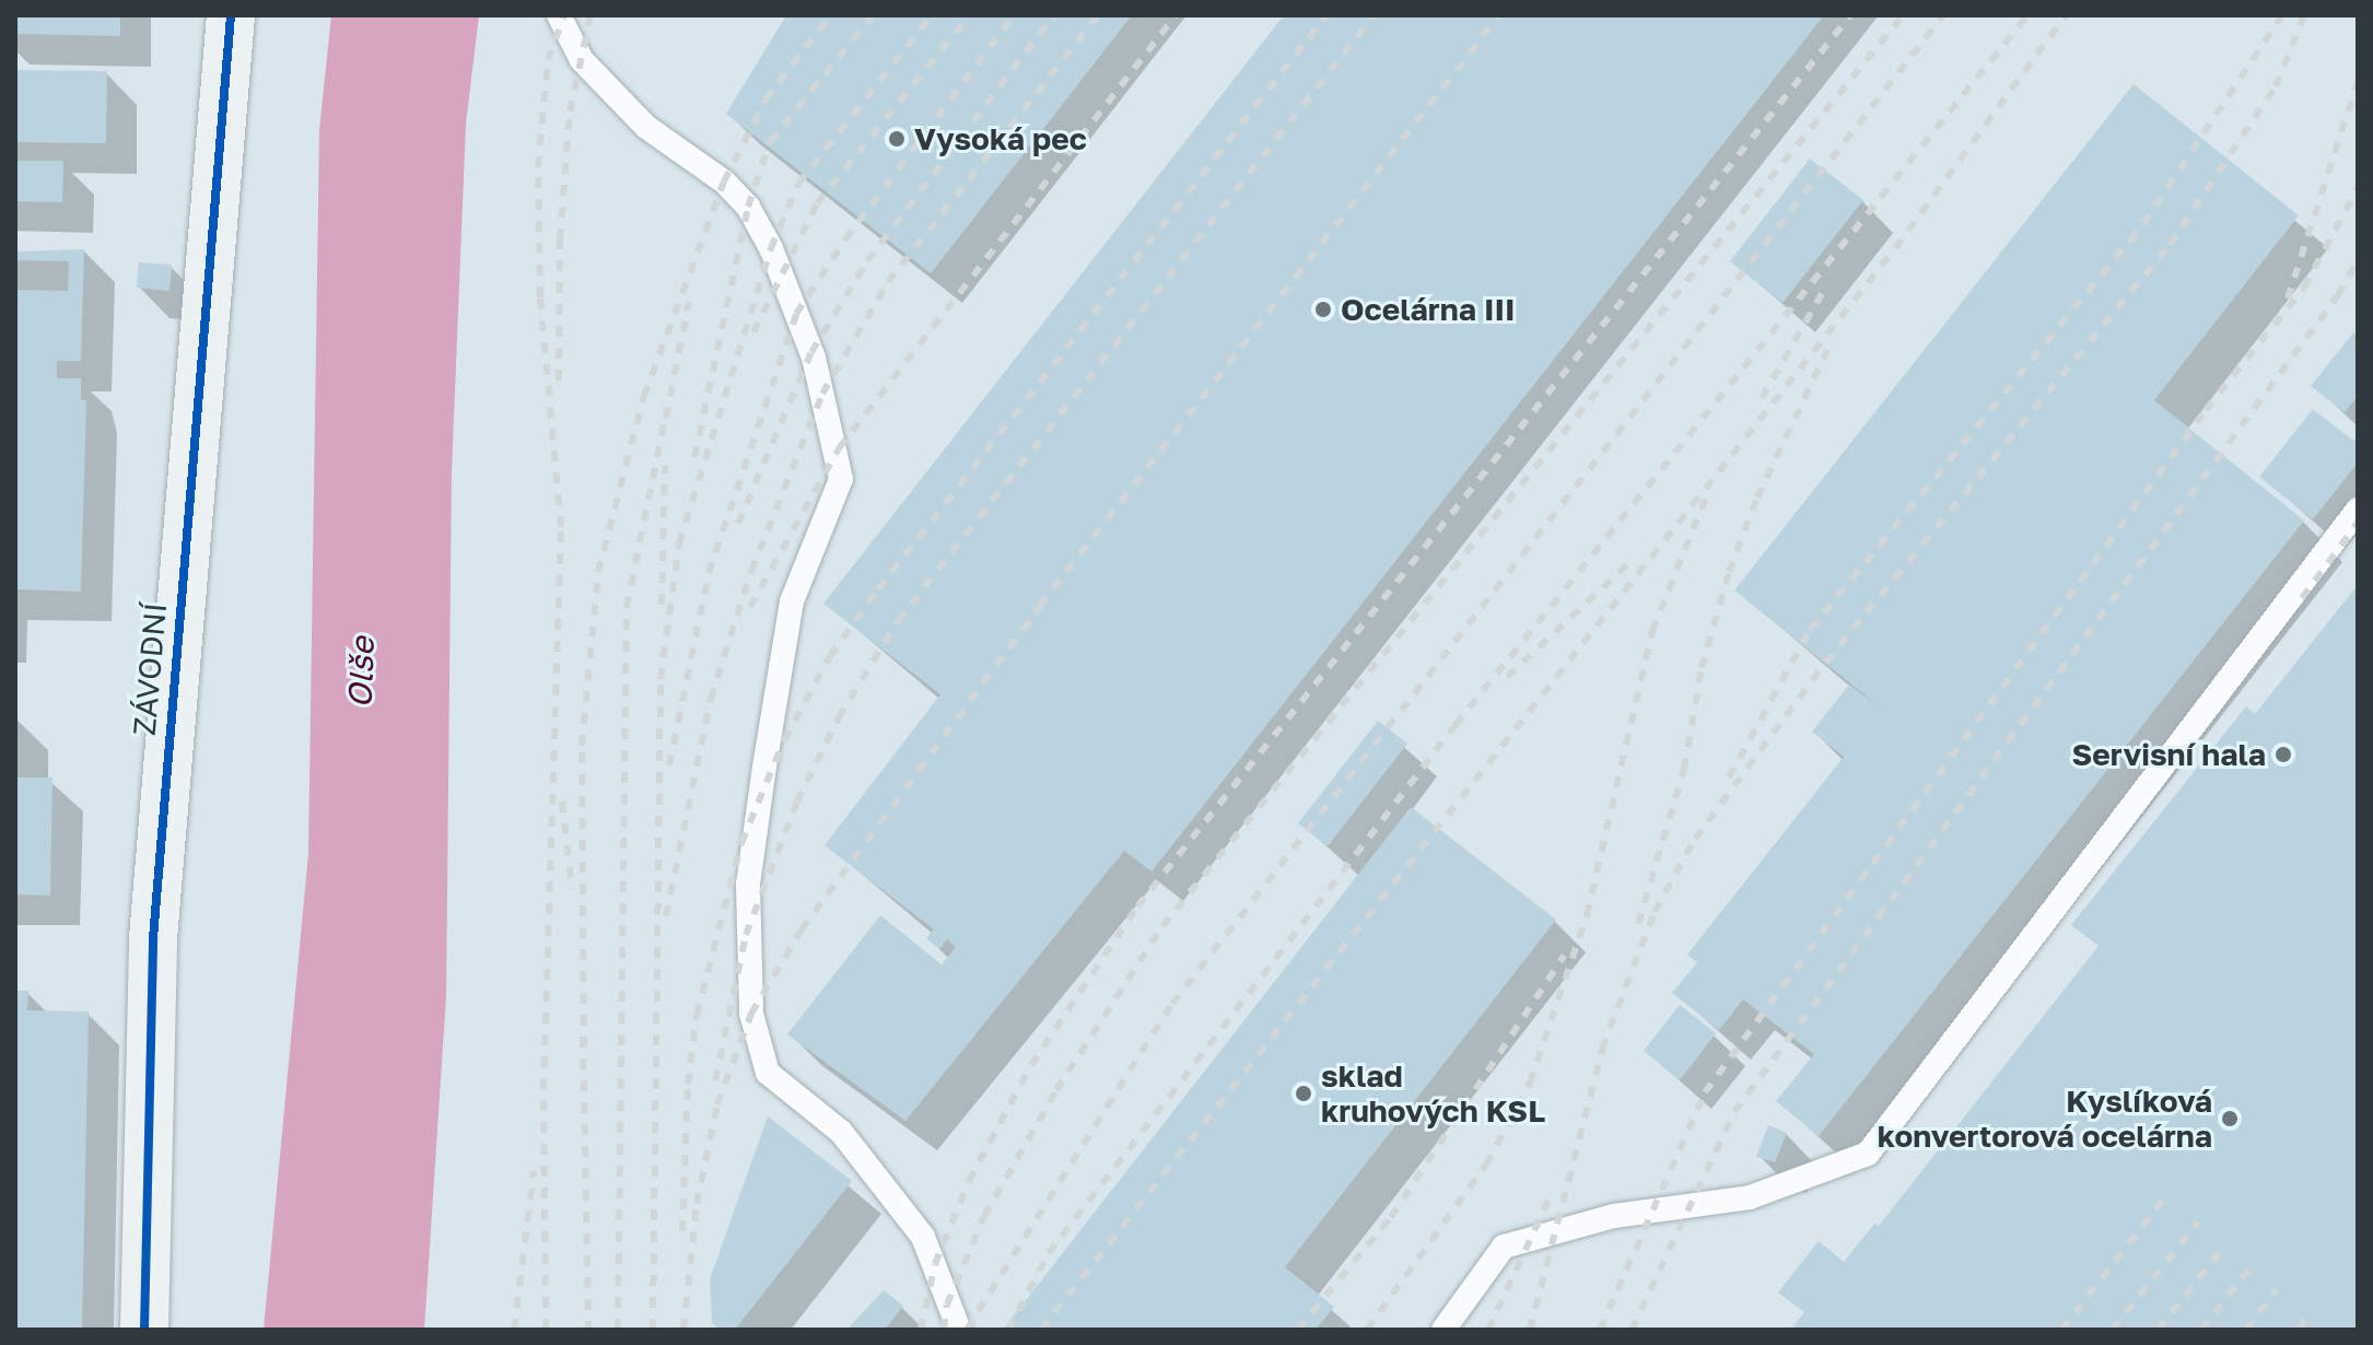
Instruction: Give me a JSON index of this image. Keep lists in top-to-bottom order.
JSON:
{
  "streets": {
    "street": ["ZÁVODNÍ"]
  },
  "water": ["Olše"],
  "places": [
    "Vysoká pec",
    "Ocelárna III",
    "Servisní hala",
    "sklad kruhových KSL",
    "Kyslíková konvertorová ocelárna"
  ]
}
